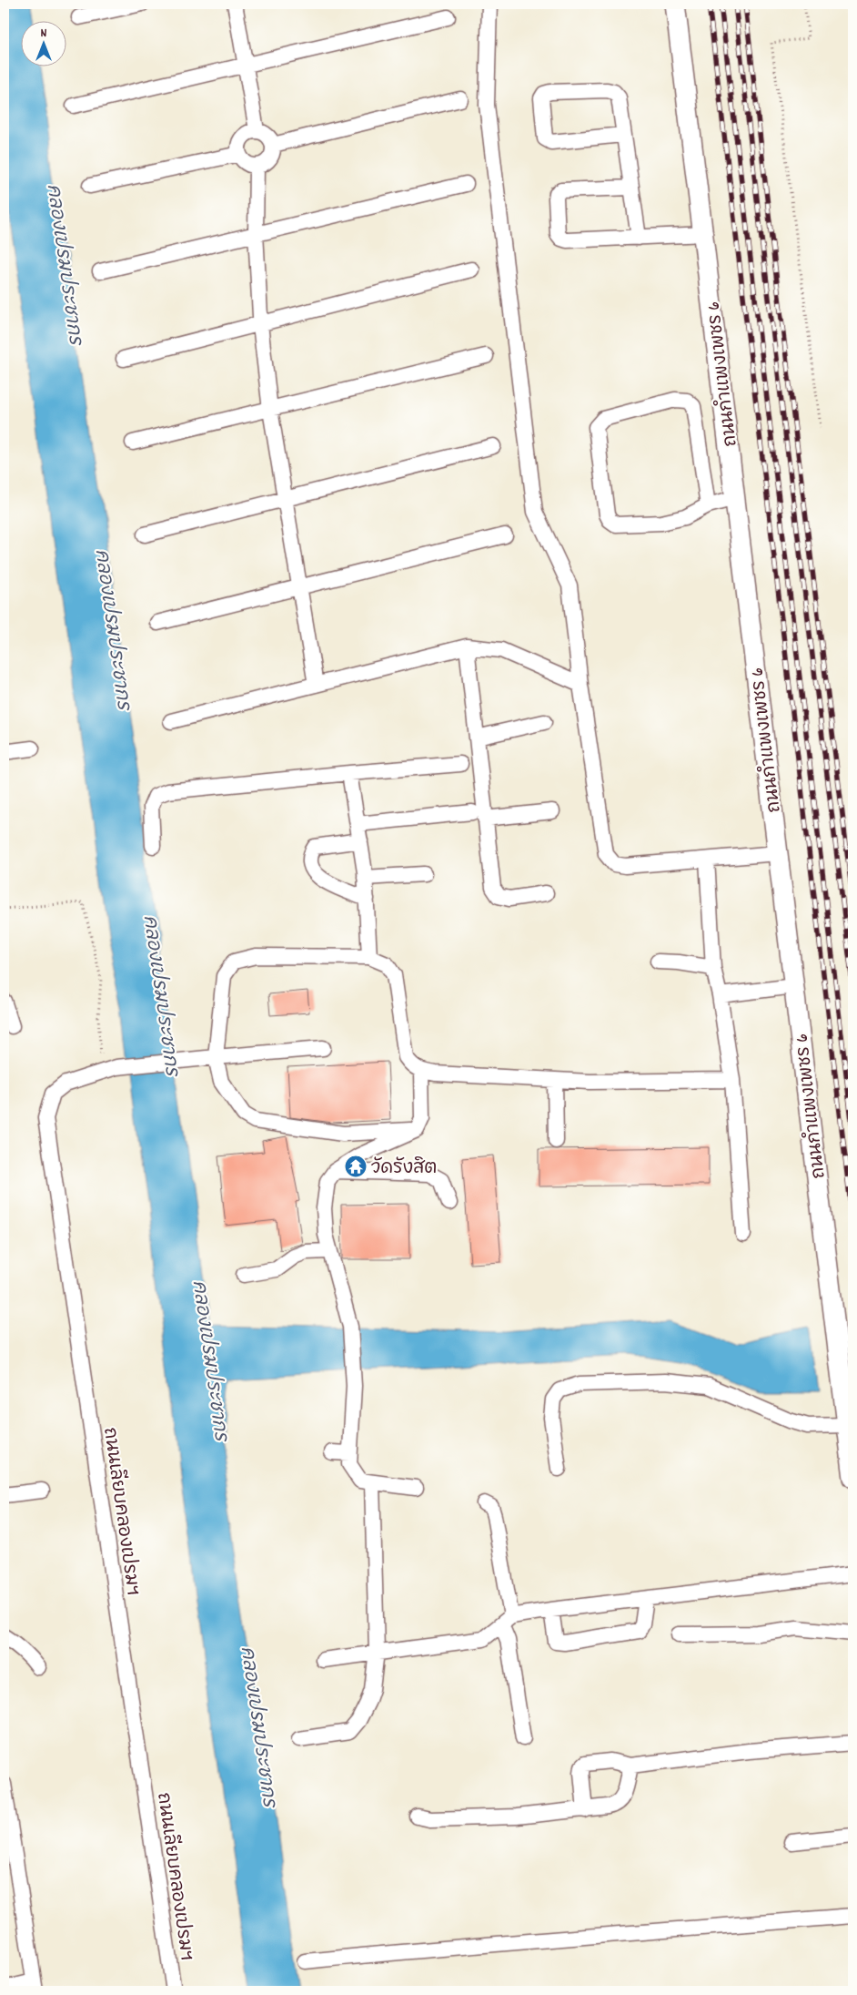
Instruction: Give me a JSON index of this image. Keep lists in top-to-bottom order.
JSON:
{
  "streets": {
    "main road": ["ถนนกำแพงเพชร 6"],
    "street": ["ถนนเลียบคลองเปรมฯ"]
  },
  "water": ["คลองเปรมประชากร"],
  "places": {
    "temple": ["วัดรังสิต"]
  },
  "north": "top"
}
